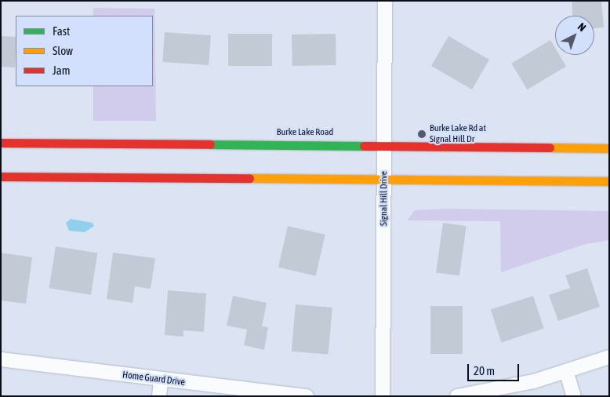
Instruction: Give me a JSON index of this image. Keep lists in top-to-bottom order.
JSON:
{
  "streets": {
    "main road": ["Burke Lake Road"],
    "street": ["Signal Hill Drive", "Home Guard Drive"]
  },
  "crossings": [
    ["Burke Lake Road", "Signal Hill Drive"]
  ],
  "places": ["Burke Lake Rd at Signal Hill Dr"],
  "legend": ["Fast", "Slow", "Jam"],
  "scale_bar": "20 m",
  "north": "top right"
}
